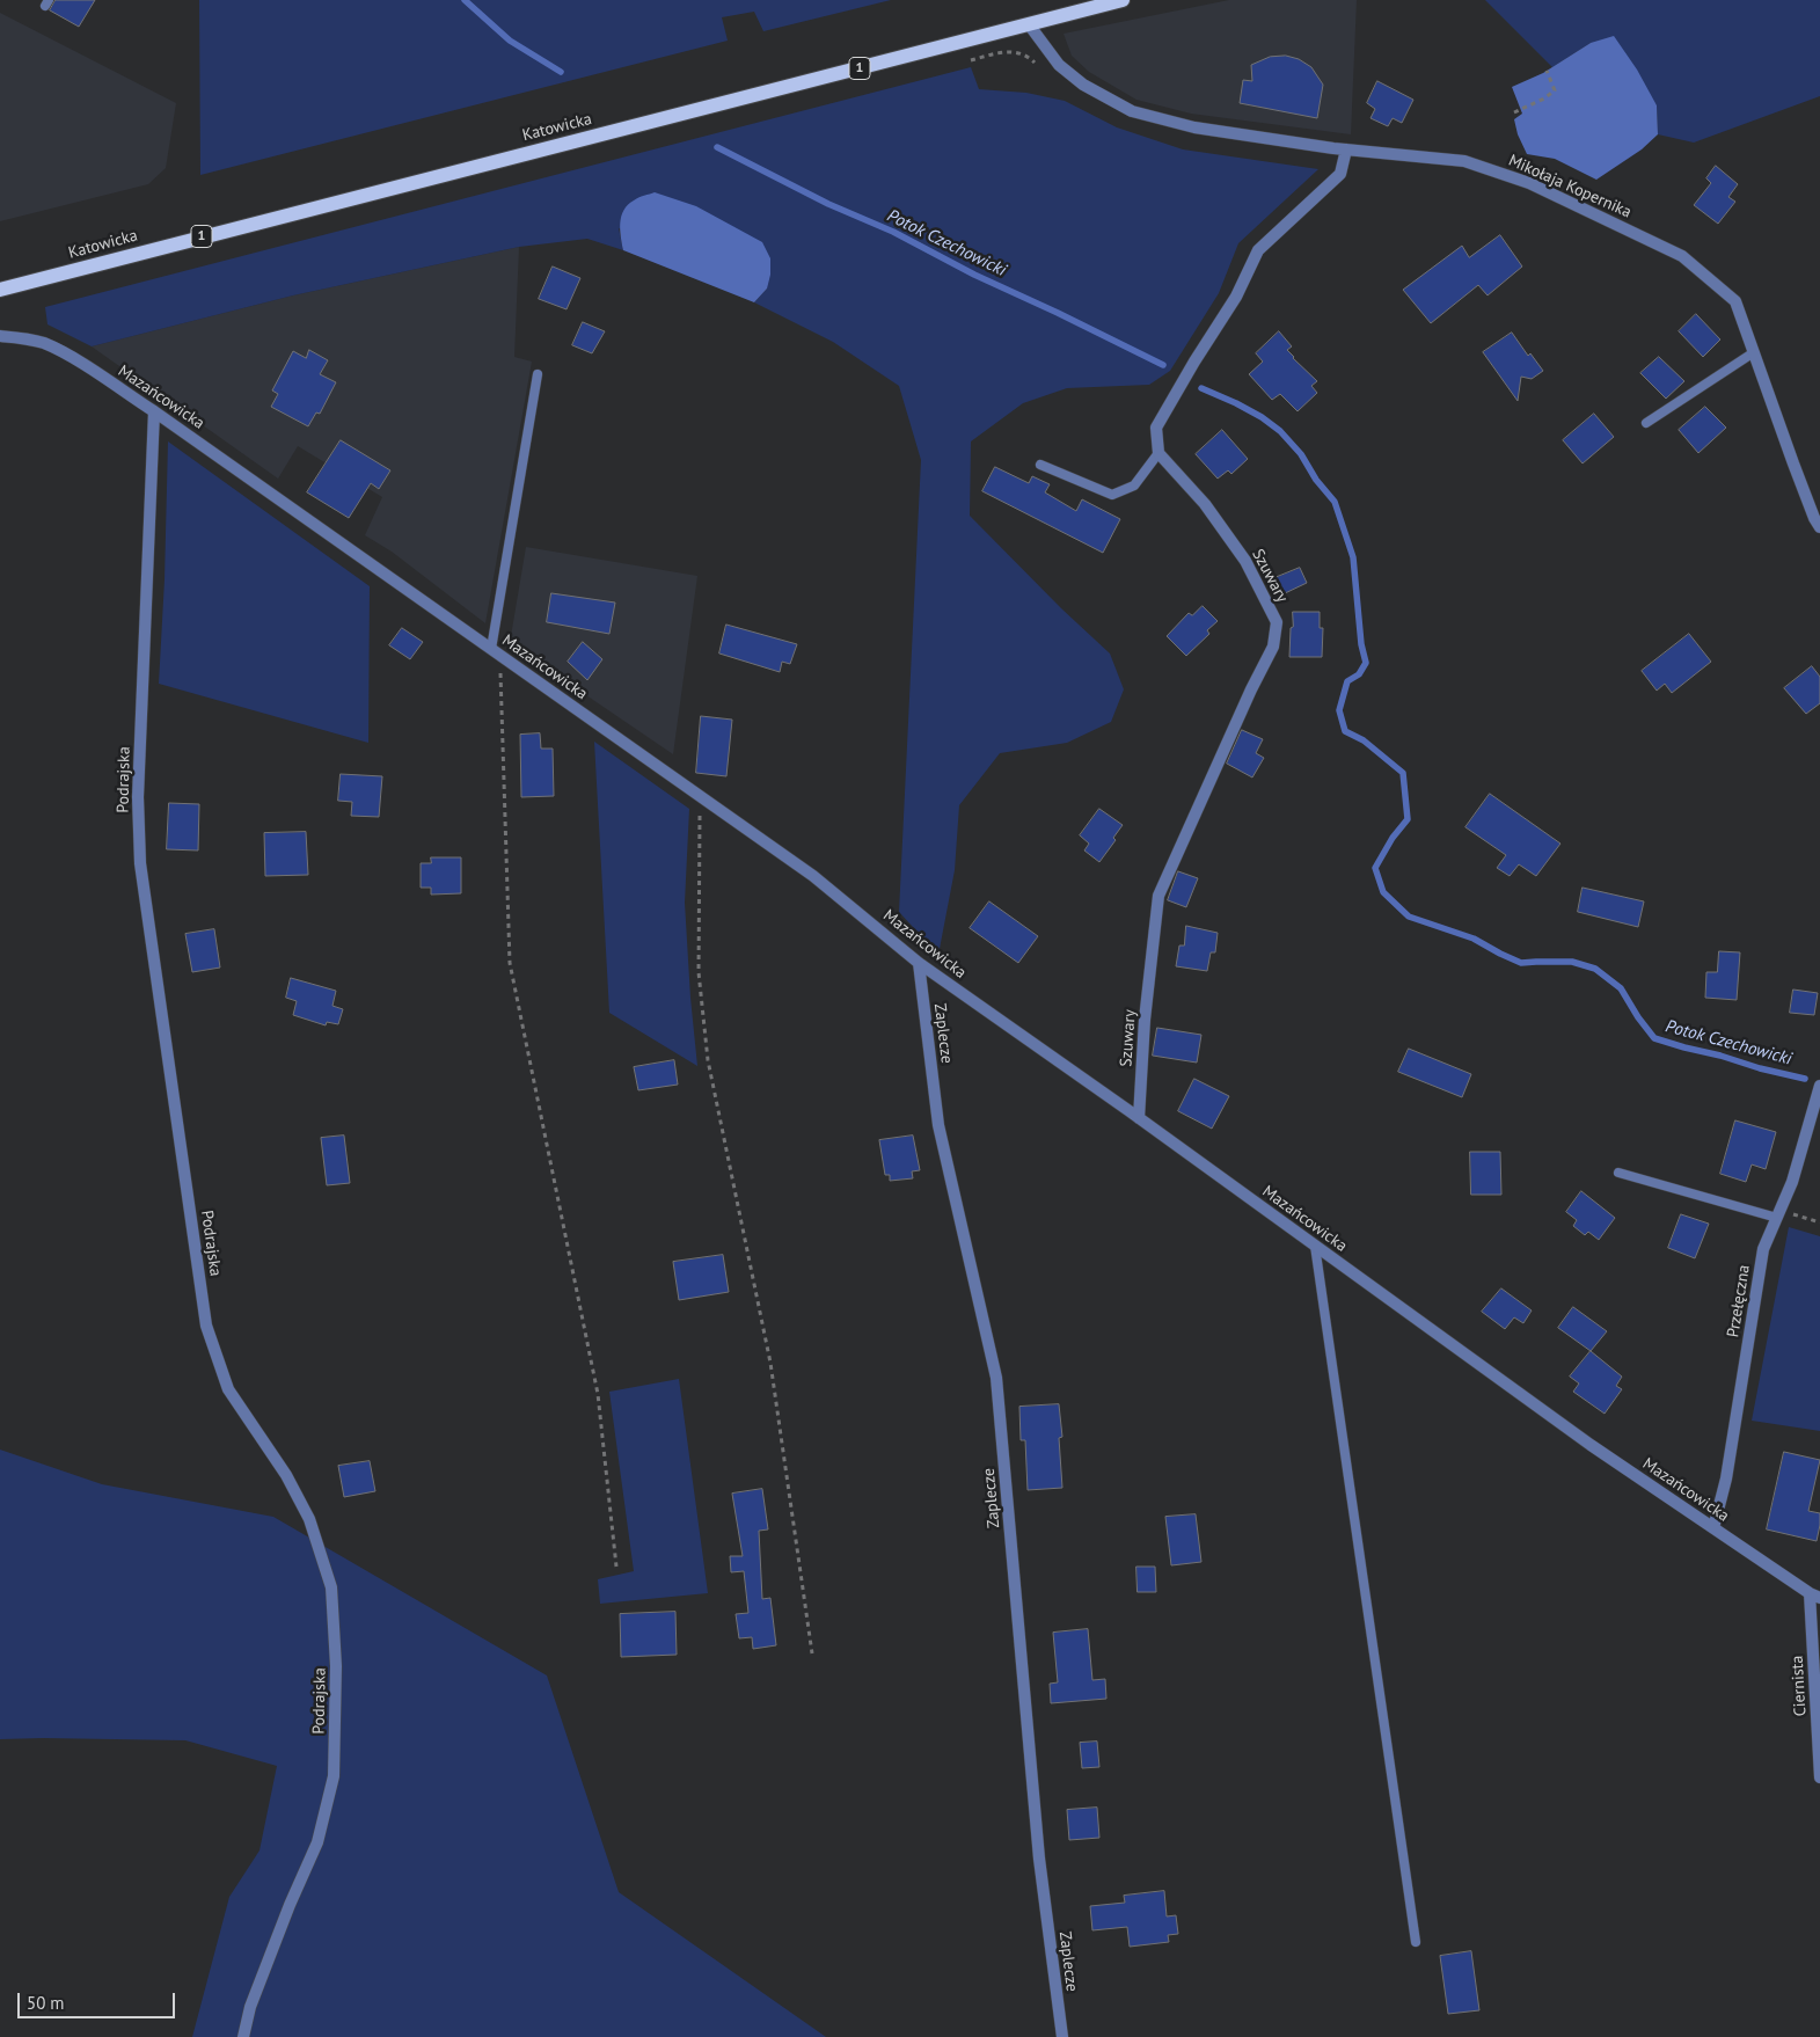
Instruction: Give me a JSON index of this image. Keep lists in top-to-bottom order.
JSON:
{
  "streets": {
    "main road": ["1", "Katowicka"],
    "street": [
      "Mikołaja Kopernika",
      "Mazańcowicka",
      "Szuwary",
      "Podrajska",
      "Zaplecze",
      "Przełęczna",
      "Ciernista"
    ]
  },
  "crossings": [
    ["Katowicka", "Mikołaja Kopernika"],
    ["Mazańcowicka", "Szuwary"],
    ["Mazańcowicka", "Podrajska"],
    ["Mazańcowicka", "Zaplecze"],
    ["Mazańcowicka", "Przełęczna"],
    ["Mazańcowicka", "Ciernista"]
  ],
  "water": ["Potok Czechowicki"],
  "scale_bar": "50 m"
}
